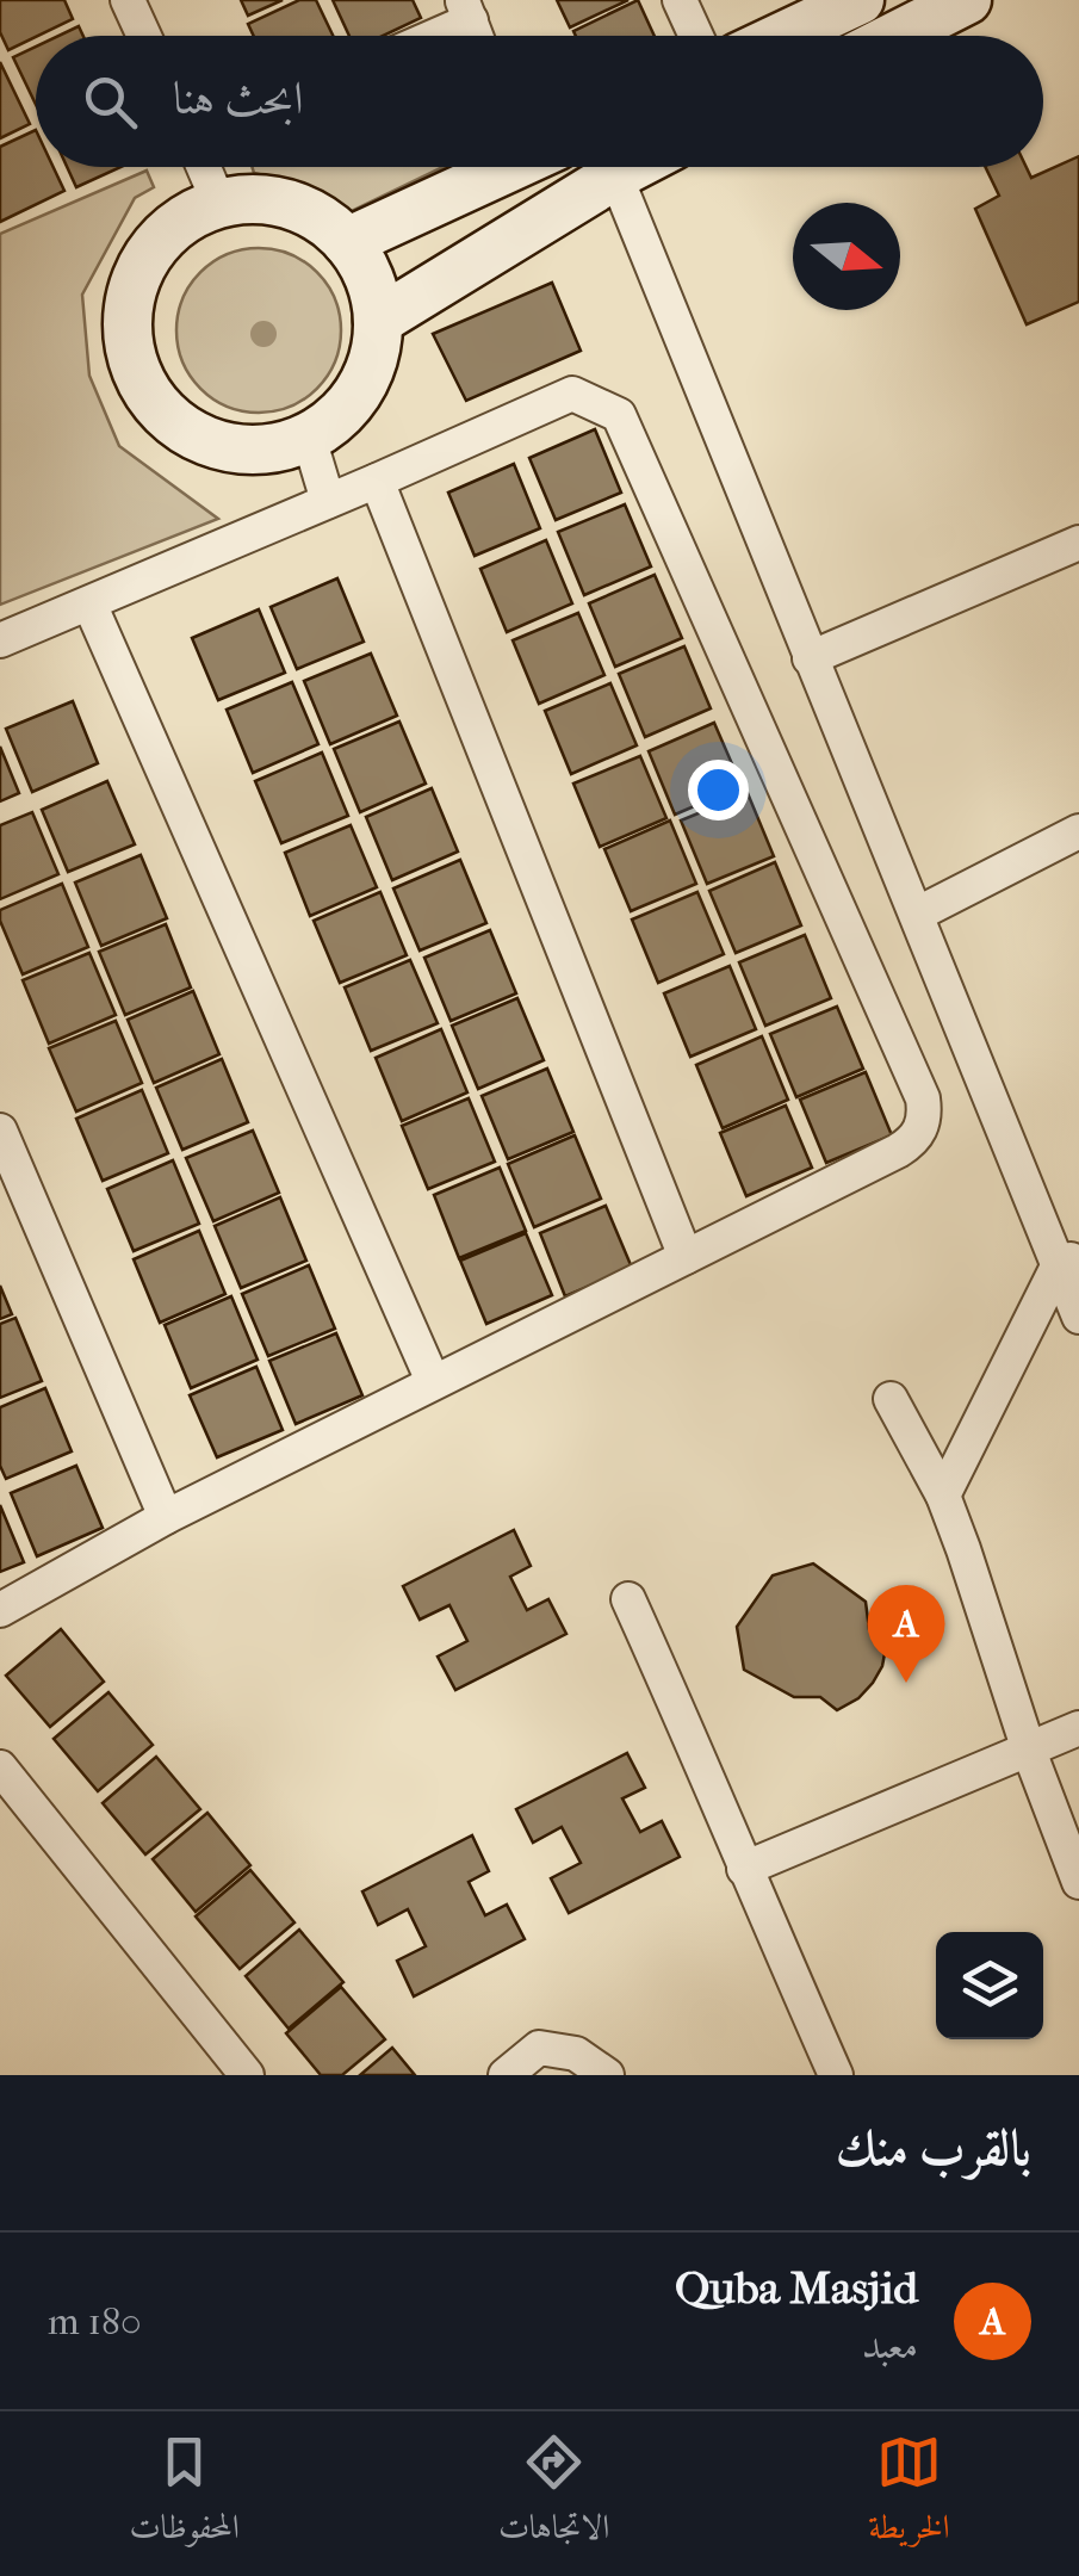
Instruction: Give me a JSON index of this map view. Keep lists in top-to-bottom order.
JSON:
{
  "north": "right",
  "page": {
    "search": "ابحث هنا",
    "pins": "A",
    "heading": "بالقرب منك",
    "list": [
      {
        "mark": "A",
        "name": "Quba Masjid",
        "note": "معبد",
        "value": "180 m"
      }
    ],
    "nav": ["الخريطة", "الاتجاهات", "المحفوظات"]
  }
}
